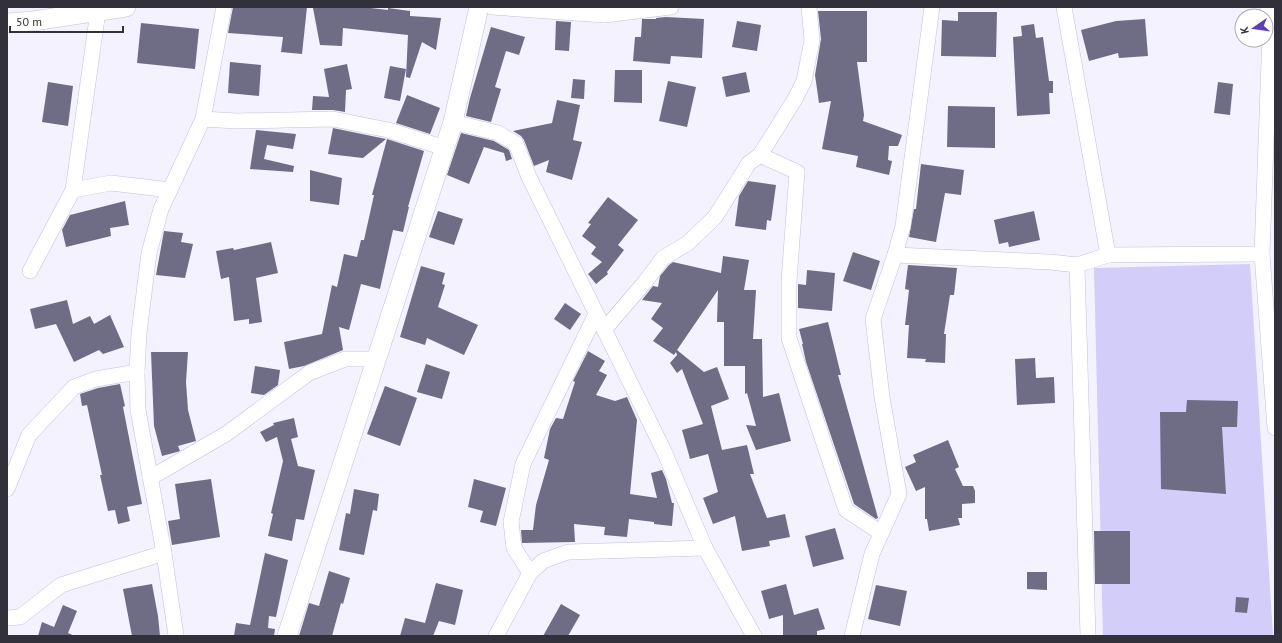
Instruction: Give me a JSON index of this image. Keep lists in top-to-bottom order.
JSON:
{
  "scale_bar": "50 m",
  "north": "left"
}
